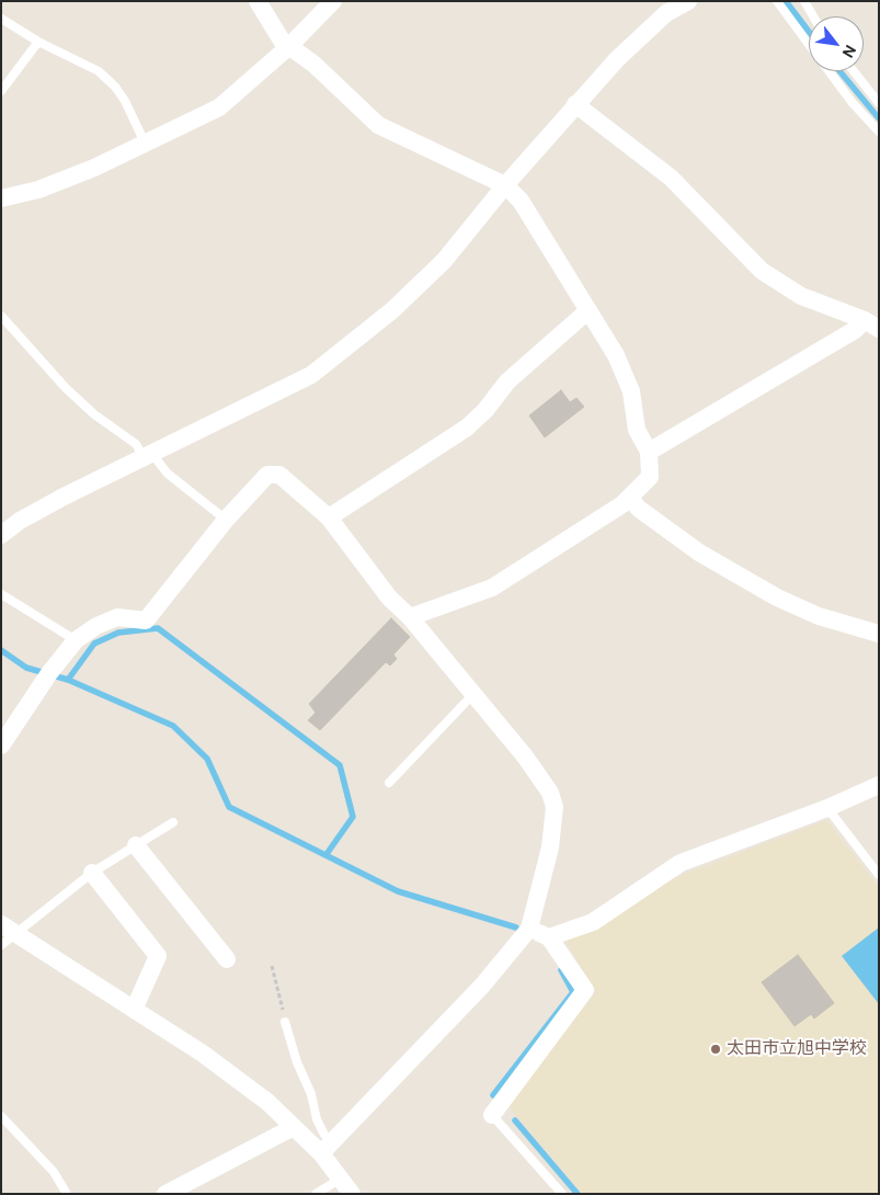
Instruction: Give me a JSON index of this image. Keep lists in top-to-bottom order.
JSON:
{
  "places": ["太田市立旭中学校"],
  "north": "bottom right"
}
